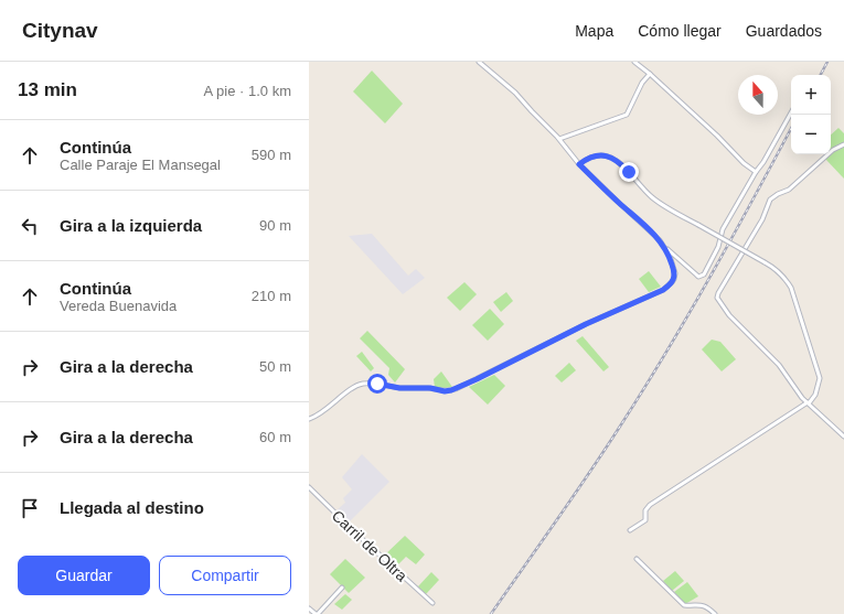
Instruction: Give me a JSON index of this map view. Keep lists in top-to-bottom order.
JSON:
{
  "streets": {
    "street": ["Carril de Oltra"]
  },
  "north": "top",
  "page": {
    "header": "Citynav",
    "nav": ["Mapa", "Cómo llegar", "Guardados"],
    "heading": ["13 min", "A pie · 1.0 km"],
    "map_buttons": ["+", "−"],
    "list": [
      ["Continúa", "Calle Paraje El Mansegal", "590 m"],
      ["Gira a la izquierda", "90 m"],
      ["Continúa", "Vereda Buenavida", "210 m"],
      ["Gira a la derecha", "50 m"],
      ["Gira a la derecha", "60 m"],
      "Llegada al destino"
    ],
    "buttons": ["Guardar", "Compartir"]
  }
}
